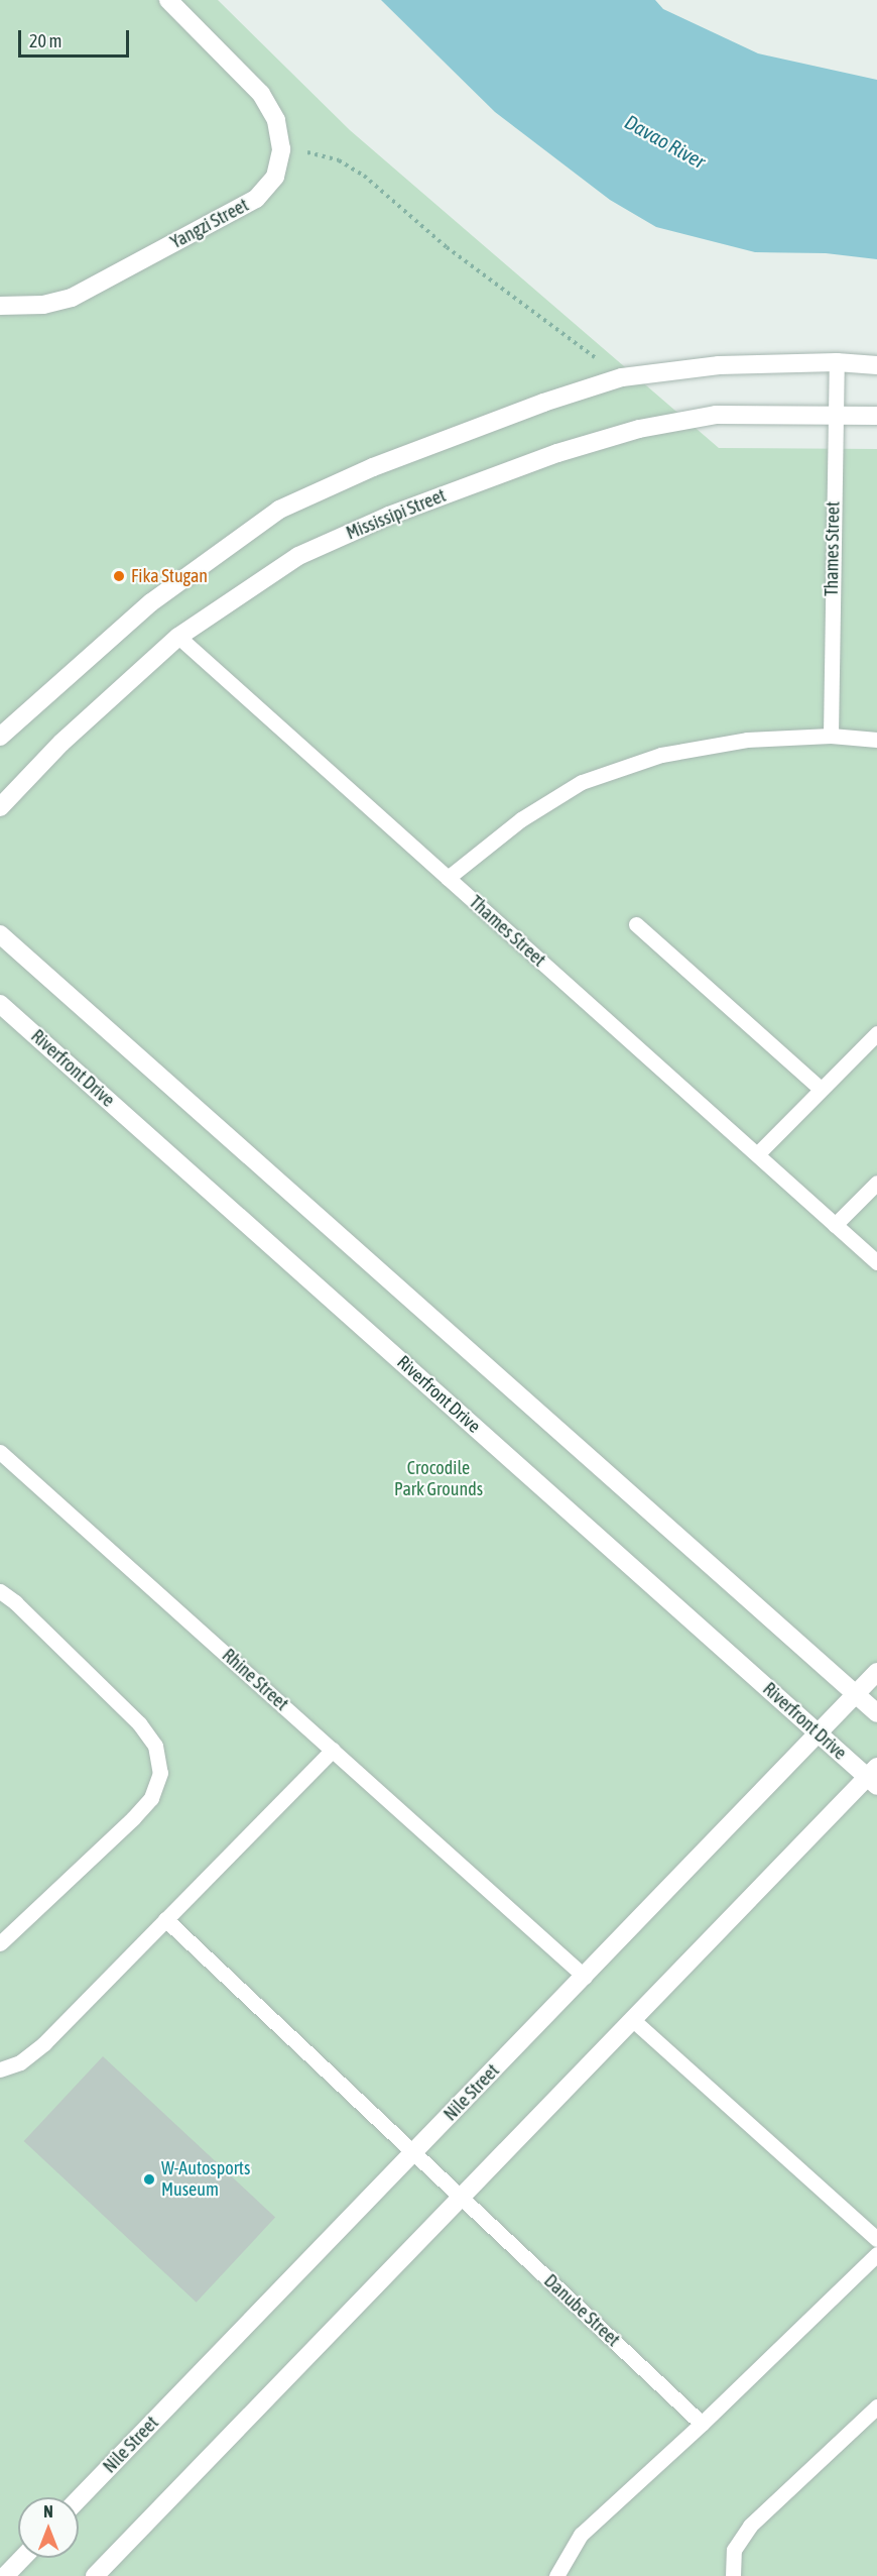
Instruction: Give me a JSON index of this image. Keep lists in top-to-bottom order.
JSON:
{
  "streets": {
    "street": [
      "Yangzi Street",
      "Mississipi Street",
      "Riverfront Drive",
      "Nile Street"
    ],
    "lane": ["Thames Street", "Rhine Street", "Danube Street"]
  },
  "crossings": [
    ["Mississipi Street", "Thames Street"],
    ["Riverfront Drive", "Nile Street"],
    ["Rhine Street", "Nile Street"],
    ["Nile Street", "Danube Street"]
  ],
  "water": ["Davao River"],
  "parks": ["Crocodile Park Grounds"],
  "places": ["Fika Stugan", "W-Autosports Museum"],
  "scale_bar": "20 m",
  "north": "top"
}
